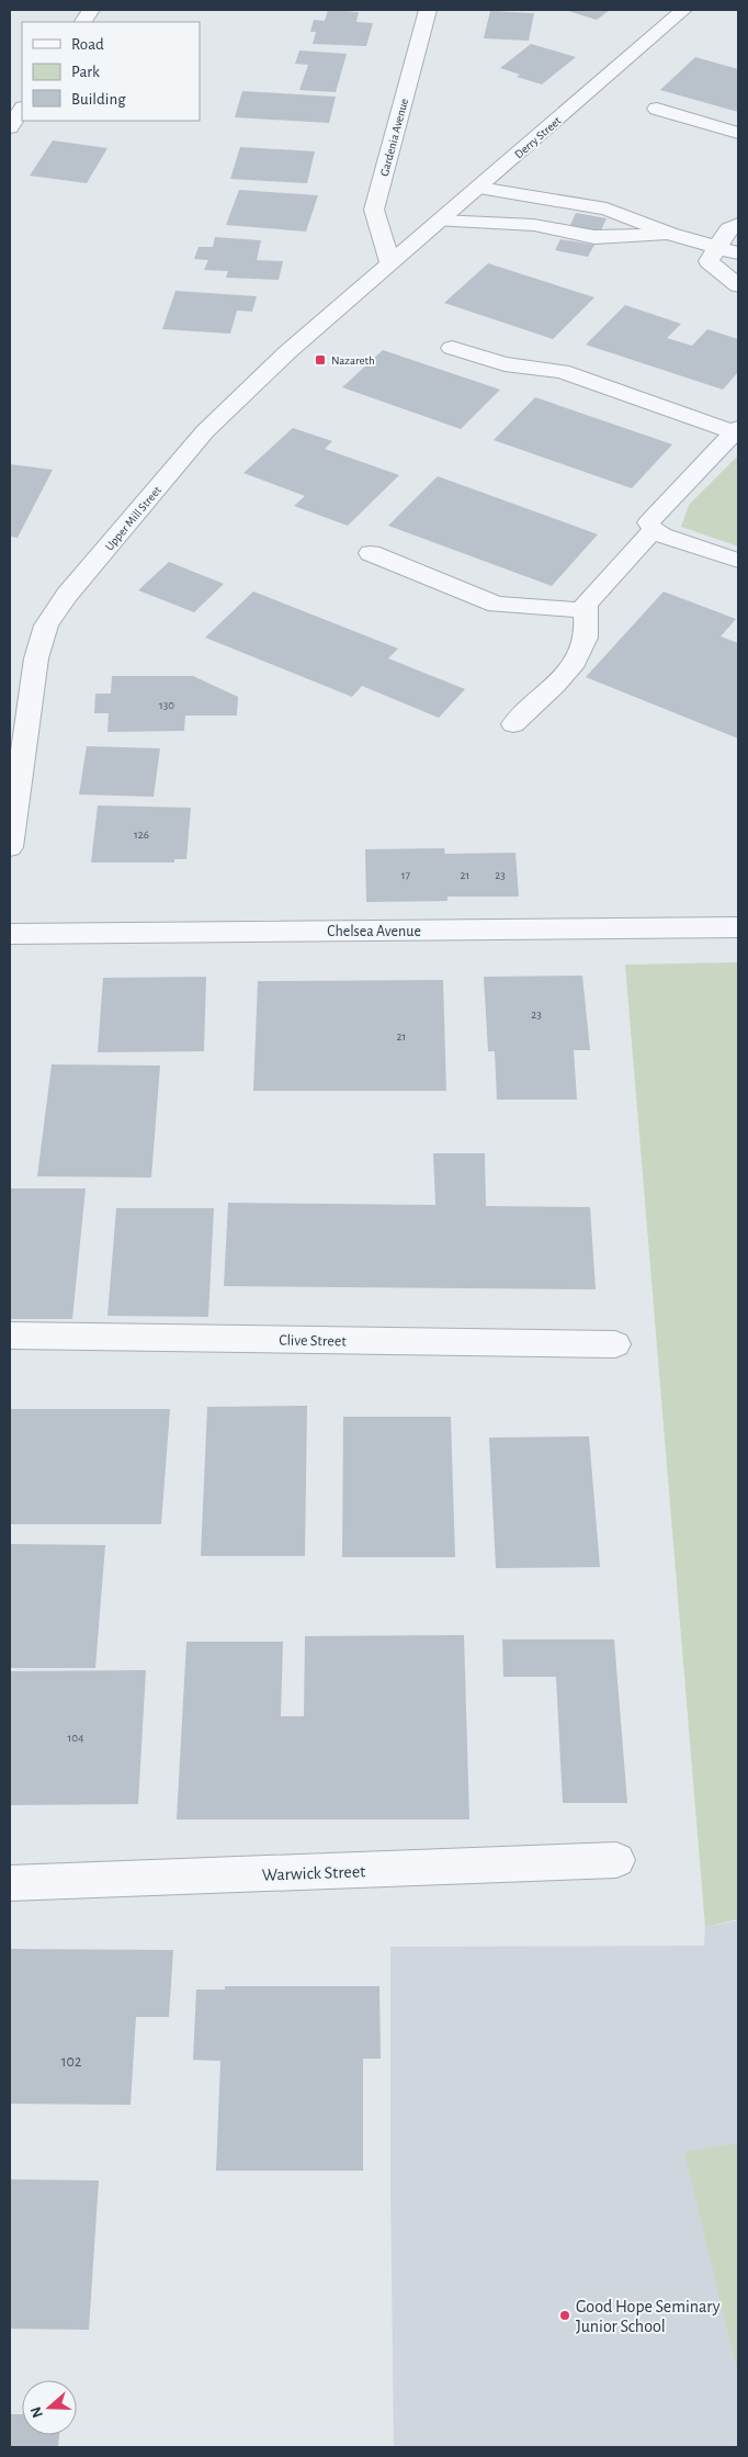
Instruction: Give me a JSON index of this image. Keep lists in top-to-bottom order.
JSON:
{
  "streets": {
    "street": [
      "Gardenia Avenue",
      "Derry Street",
      "Upper Mill Street",
      "Chelsea Avenue",
      "Clive Street",
      "Warwick Street"
    ]
  },
  "crossings": [
    ["Gardenia Avenue", "Derry Street"],
    ["Gardenia Avenue", "Upper Mill Street"],
    ["Derry Street", "Upper Mill Street"]
  ],
  "places": {
    "transit": ["Nazareth"],
    "other": ["Good Hope Seminary Junior School"]
  },
  "house_numbers": [
    "130",
    "126",
    "17",
    "21",
    "23",
    "23",
    "21",
    "104",
    "102"
  ],
  "legend": ["Road", "Park", "Building"],
  "north": "left"
}
